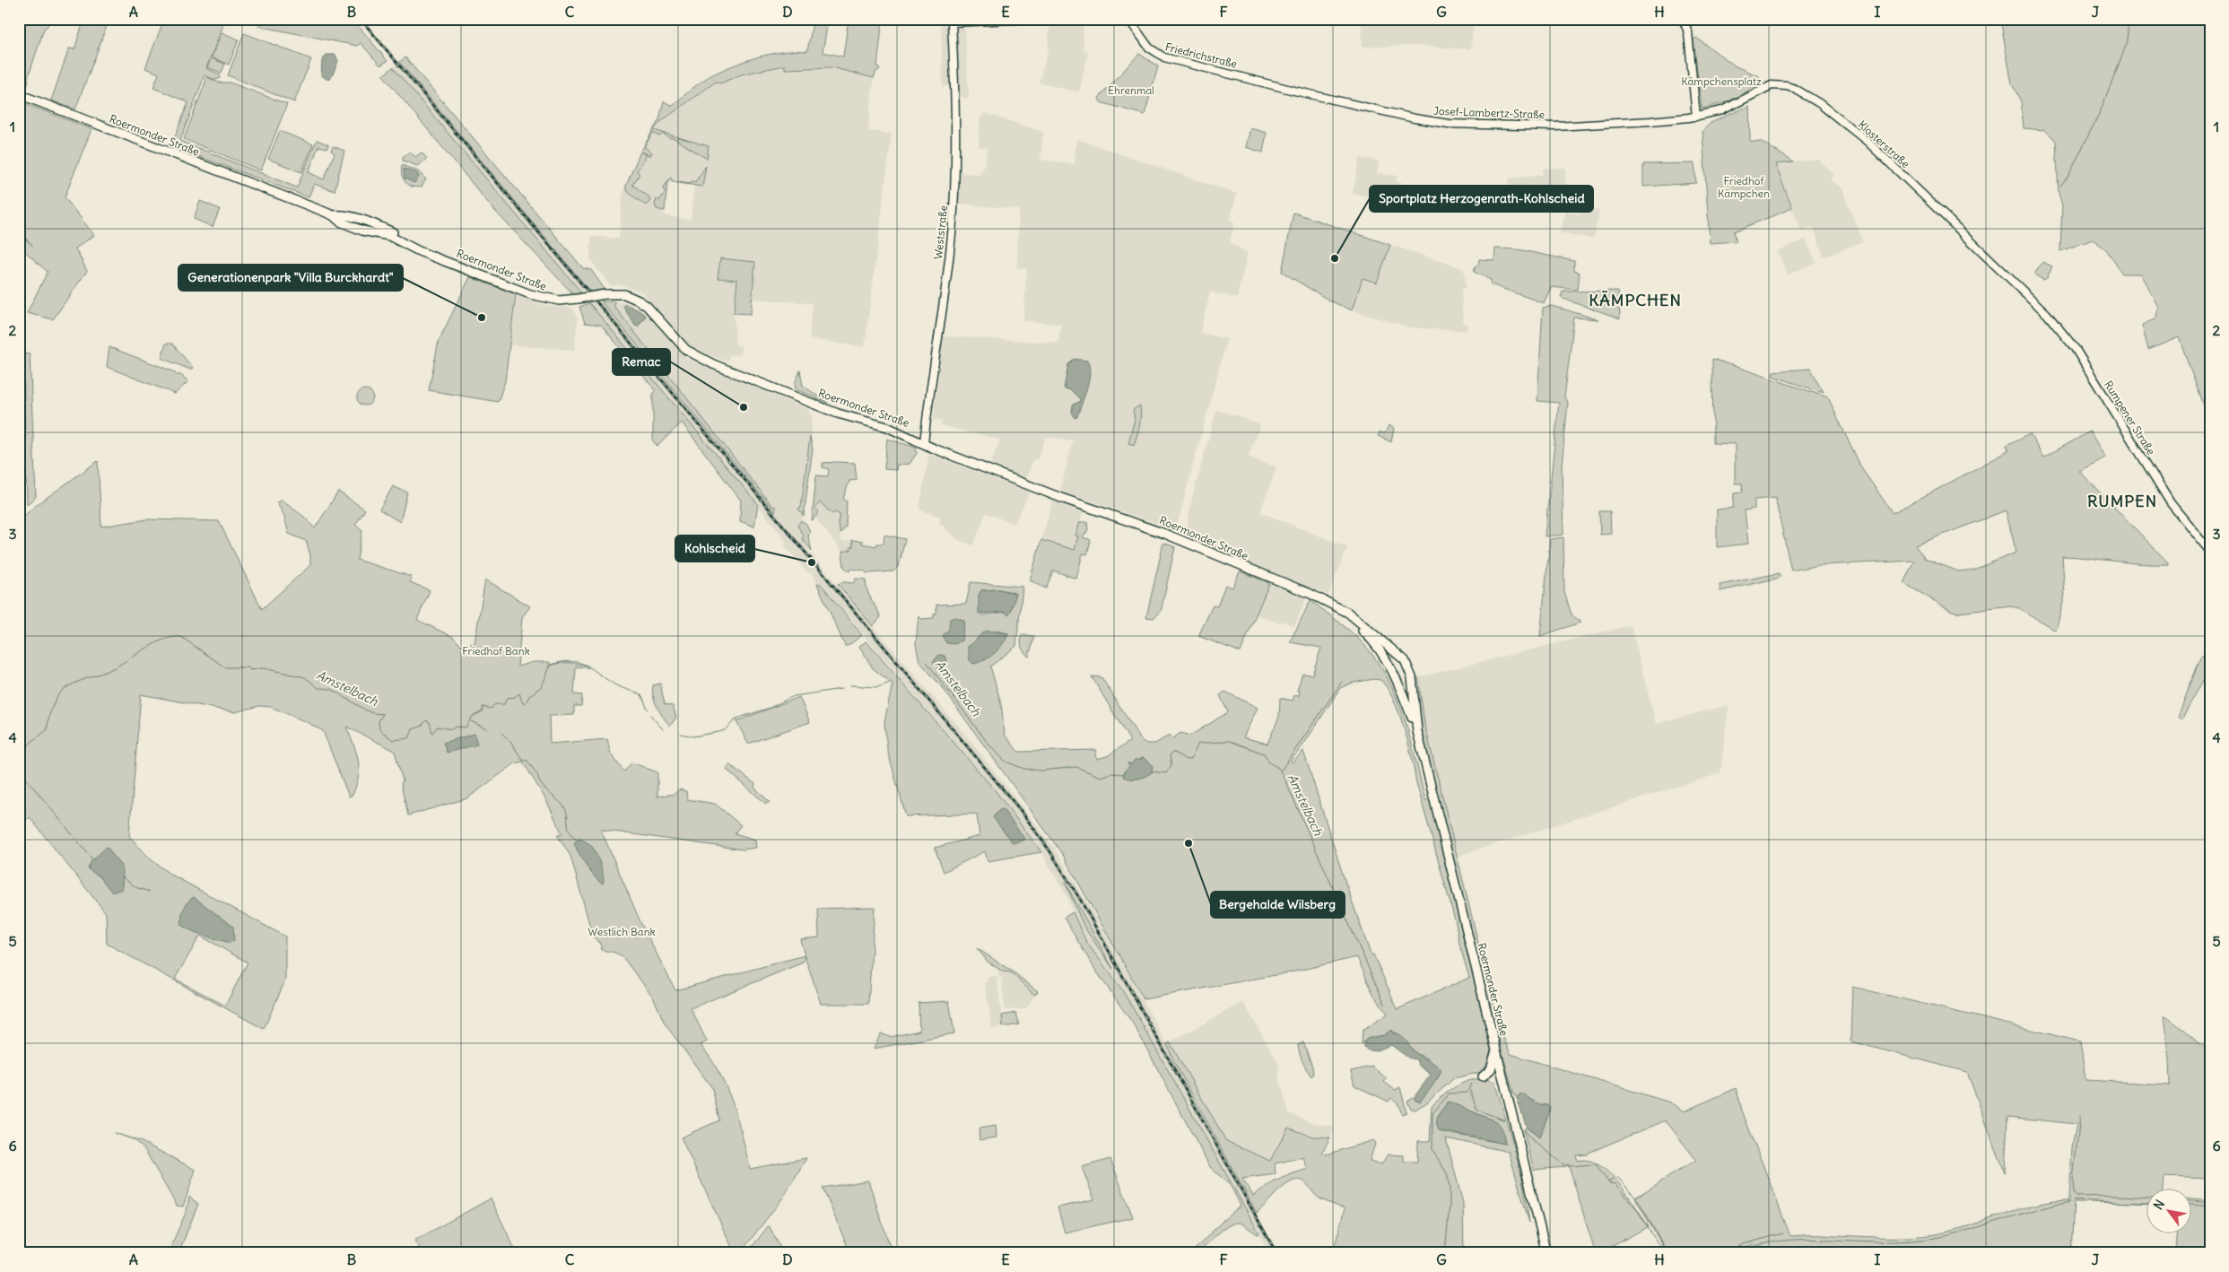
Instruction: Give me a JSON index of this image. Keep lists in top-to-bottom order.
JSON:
{
  "streets": {
    "main road": [
      "Friedrichstraße",
      "Josef-Lambertz-Straße",
      "Roermonder Straße",
      "Klosterstraße",
      "Weststraße",
      "Rumpener Straße"
    ]
  },
  "crossings": [
    ["Friedrichstraße", "Josef-Lambertz-Straße"],
    ["Josef-Lambertz-Straße", "Klosterstraße"],
    ["Roermonder Straße", "Weststraße"],
    ["Klosterstraße", "Rumpener Straße"]
  ],
  "districts": ["KÄMPCHEN", "RUMPEN"],
  "water": ["Amstelbach"],
  "parks": [
    "Kämpchensplatz",
    "Ehrenmal",
    "Friedhof Kämpchen",
    "Friedhof Bank",
    "Westlich Bank"
  ],
  "places": [
    "Sportplatz Herzogenrath-Kohlscheid",
    "Generationenpark \"Villa Burckhardt\"",
    "Remac",
    "Kohlscheid",
    "Bergehalde Wilsberg"
  ],
  "north": "top left",
  "grid": {
    "columns": [
      "A",
      "B",
      "C",
      "D",
      "E",
      "F",
      "G",
      "H",
      "I",
      "J"
    ],
    "rows": [
      "1",
      "2",
      "3",
      "4",
      "5",
      "6"
    ]
  }
}
